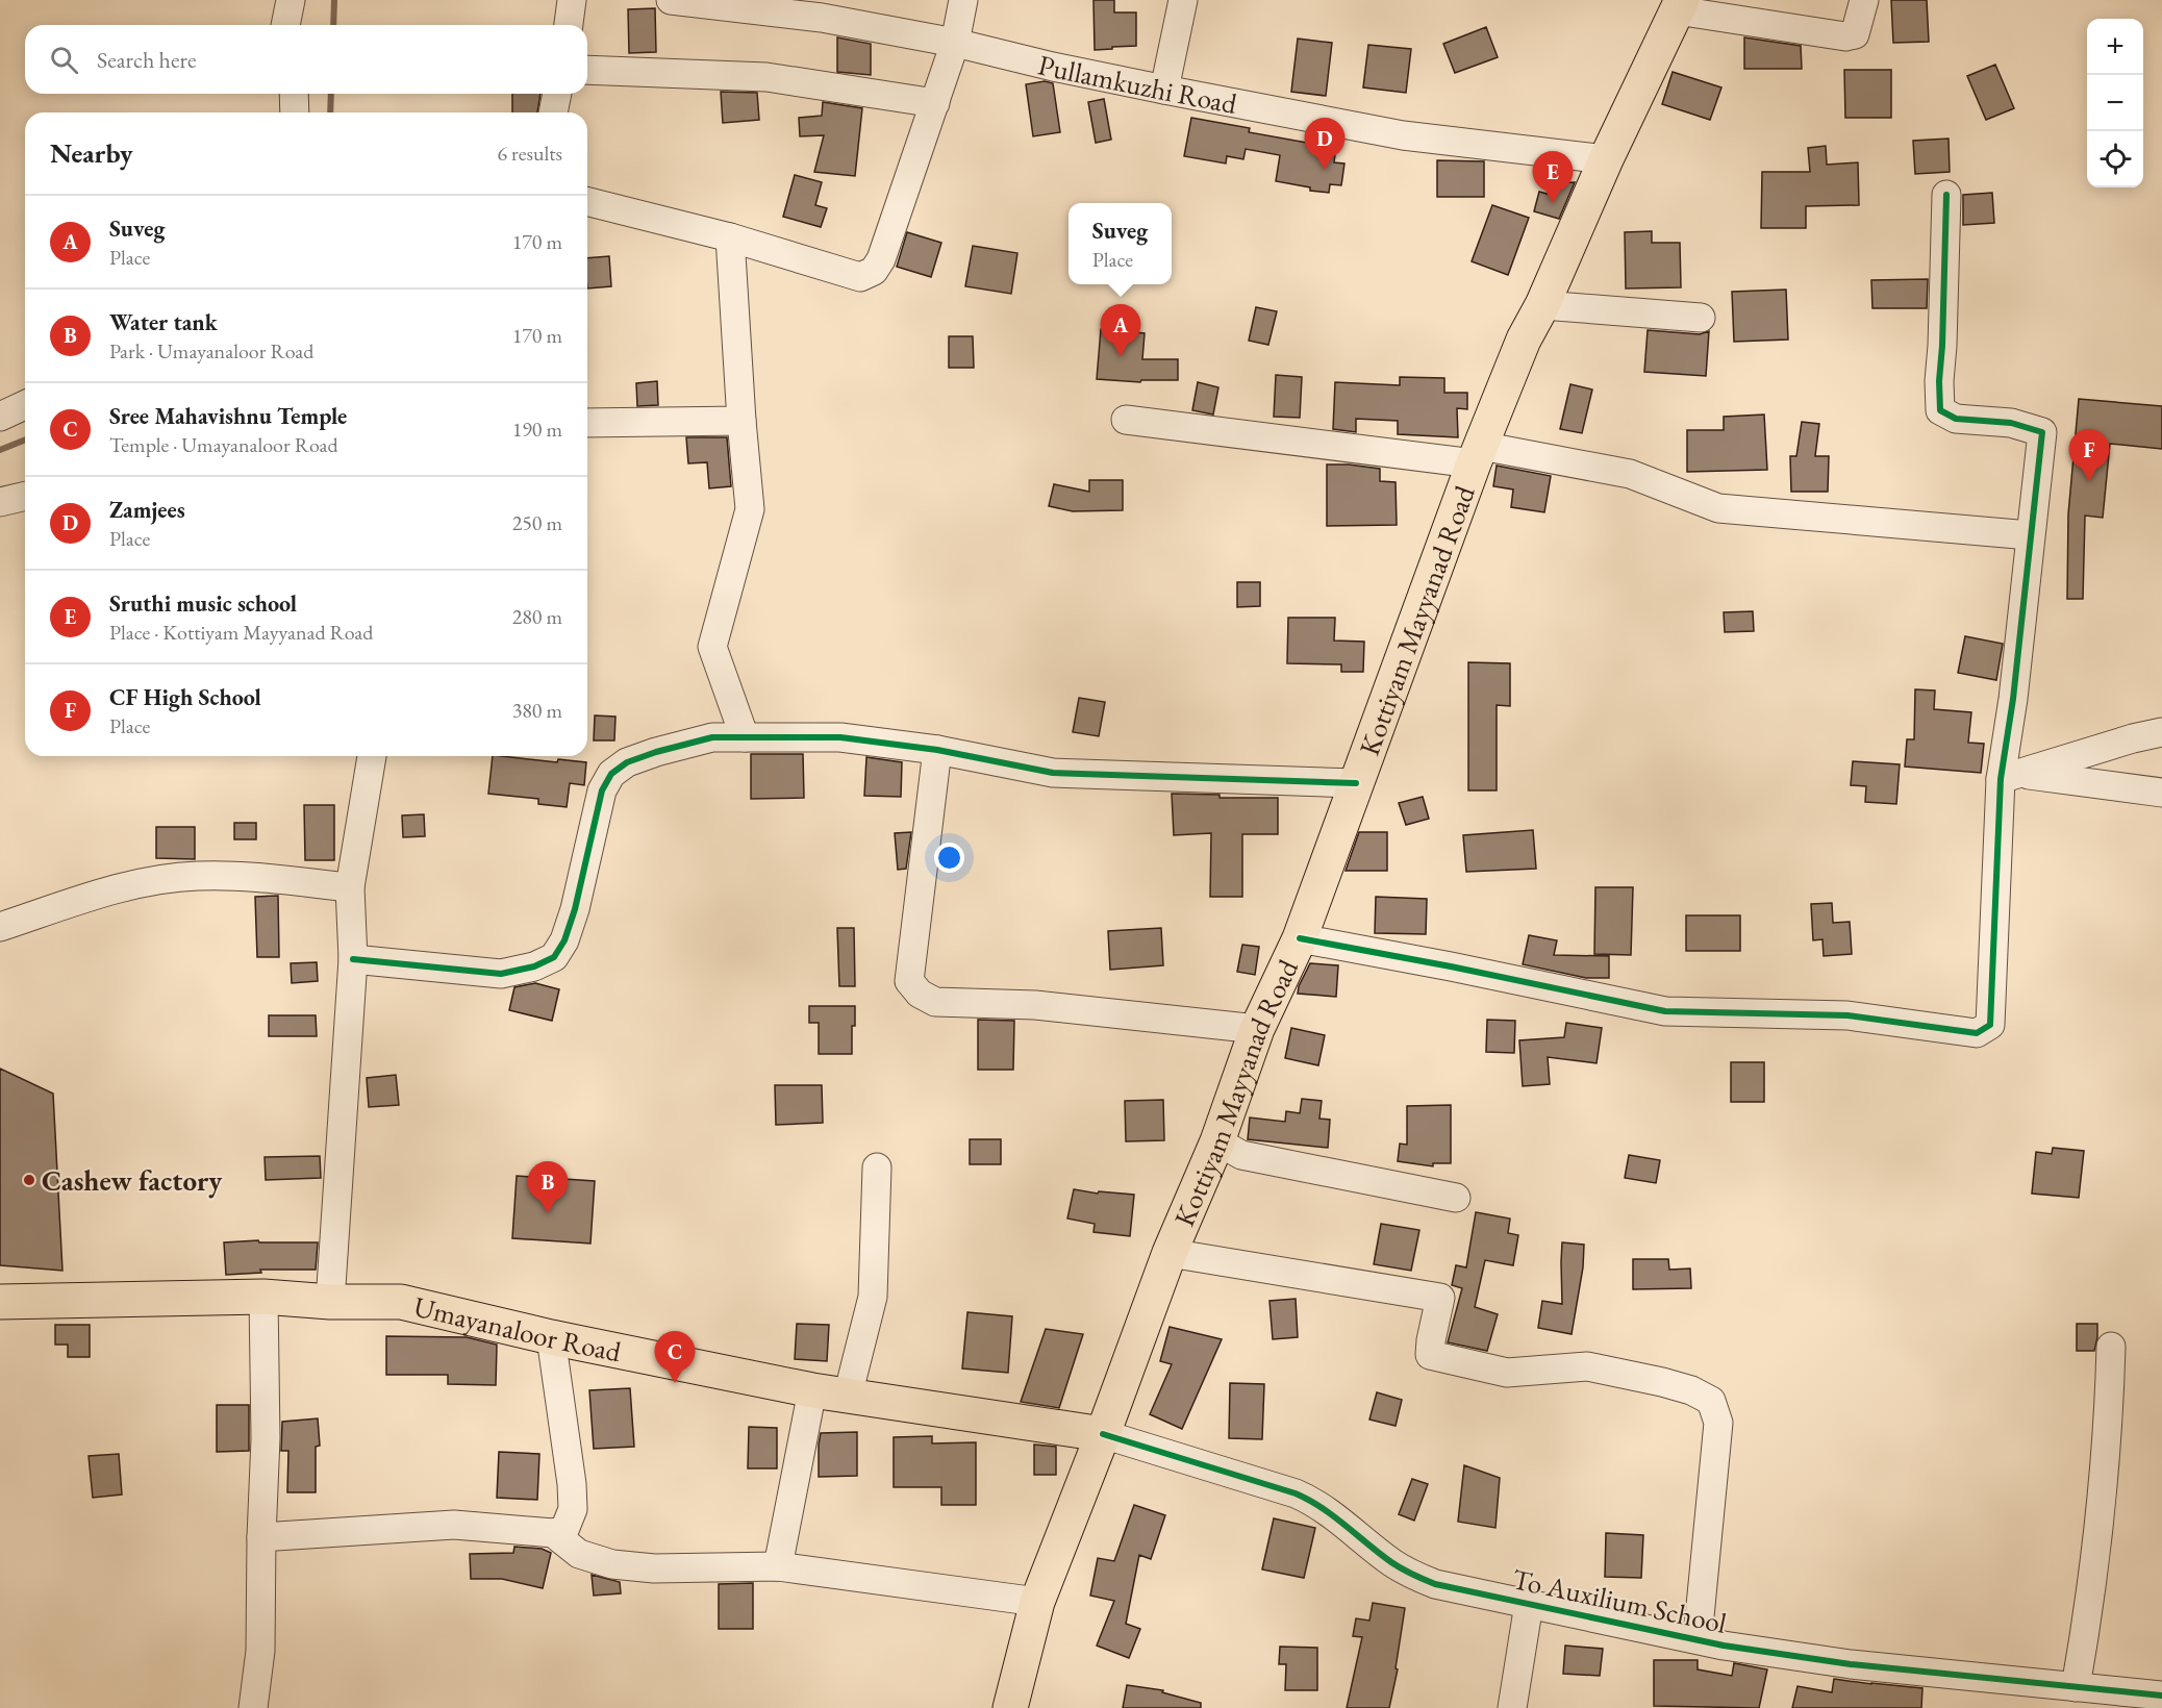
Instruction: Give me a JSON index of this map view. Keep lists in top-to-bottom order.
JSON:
{
  "streets": {
    "main road": ["Kottiyam Mayyanad Road", "Umayanaloor Road"],
    "street": ["Pullamkuzhi Road", "To Auxilium School"]
  },
  "crossings": [
    ["Pullamkuzhi Road", "Kottiyam Mayyanad Road"],
    ["Kottiyam Mayyanad Road", "Umayanaloor Road"],
    ["Kottiyam Mayyanad Road", "To Auxilium School"],
    ["Umayanaloor Road", "To Auxilium School"]
  ],
  "places": ["Cashew factory"],
  "page": {
    "map_buttons": ["+", "−"],
    "search": "Search here",
    "heading": ["Nearby", "6 results"],
    "pins": [
      "D",
      "E",
      "A",
      "F",
      "B",
      "C"
    ],
    "list": [
      {
        "mark": "A",
        "name": "Suveg",
        "note": "Place",
        "value": "170 m"
      },
      {
        "mark": "B",
        "name": "Water tank",
        "note": "Park · Umayanaloor Road",
        "value": "170 m"
      },
      {
        "mark": "C",
        "name": "Sree Mahavishnu Temple",
        "note": "Temple · Umayanaloor Road",
        "value": "190 m"
      },
      {
        "mark": "D",
        "name": "Zamjees",
        "note": "Place",
        "value": "250 m"
      },
      {
        "mark": "E",
        "name": "Sruthi music school",
        "note": "Place · Kottiyam Mayyanad Road",
        "value": "280 m"
      },
      {
        "mark": "F",
        "name": "CF High School",
        "note": "Place",
        "value": "380 m"
      }
    ],
    "popup": ["Suveg", "Place"]
  }
}
